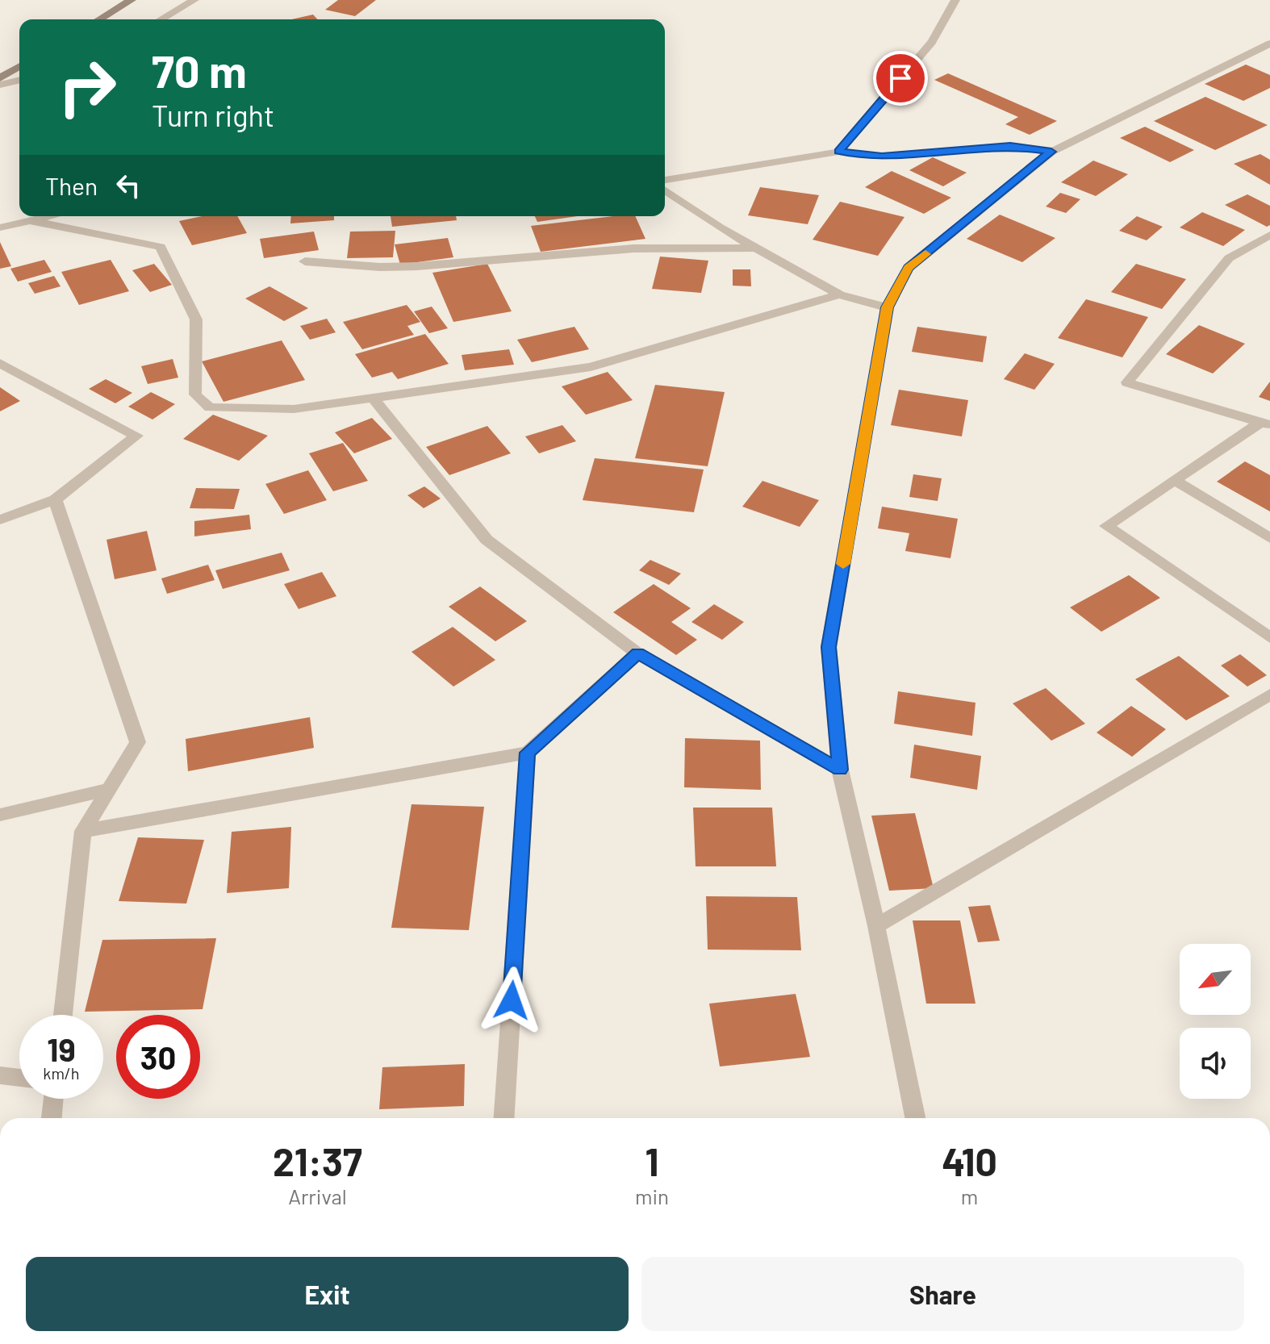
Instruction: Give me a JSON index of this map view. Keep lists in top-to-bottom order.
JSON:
{
  "north": "bottom left",
  "page": {
    "turn": ["70 m", "Turn right"],
    "then": "Then",
    "speed": "19 km/h",
    "limit": "30",
    "eta": [
      "21:37",
      "Arrival",
      "1",
      "min",
      "410",
      "m"
    ],
    "buttons": ["Exit", "Share"]
  }
}
